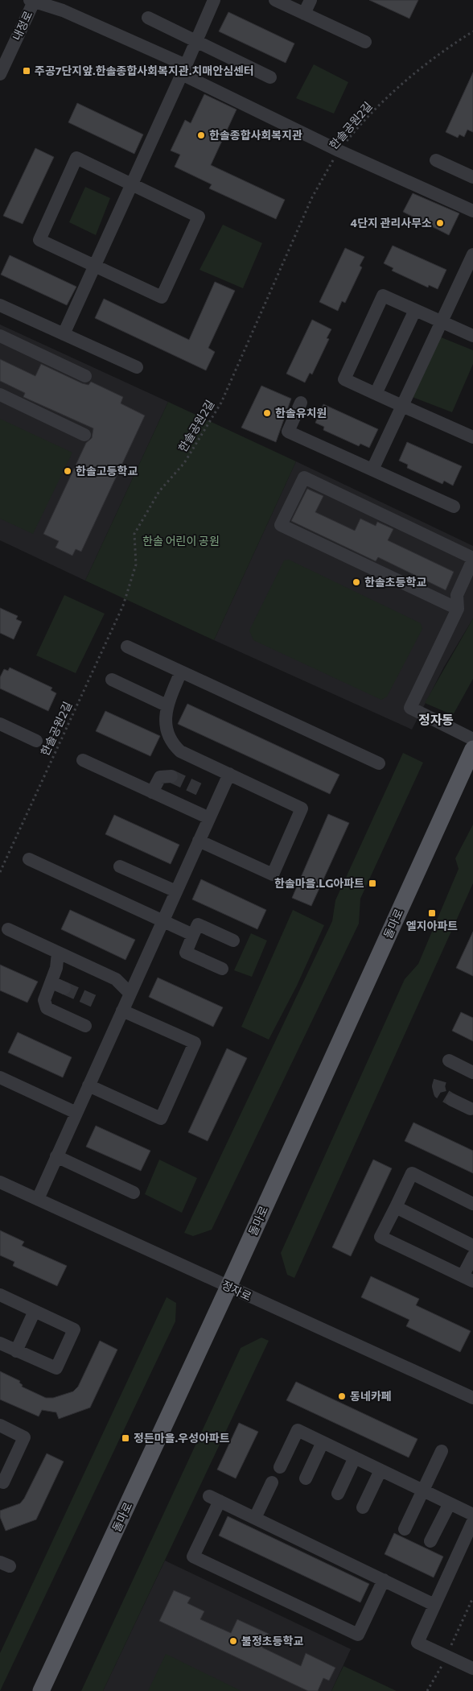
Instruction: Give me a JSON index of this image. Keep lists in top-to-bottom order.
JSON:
{
  "streets": {
    "main road": ["돌마로"],
    "street": ["내정로", "정자로"],
    "path": ["한솔공원2길"]
  },
  "crossings": [
    ["돌마로", "정자로"]
  ],
  "districts": ["정자동"],
  "parks": ["한솔 어린이 공원"],
  "places": {
    "transit": [
      "주공7단지앞.한솔종합사회복지관.치매안심센터",
      "한솔마을.LG아파트",
      "엘지아파트",
      "정든마을.우성아파트"
    ],
    "other": [
      "한솔종합사회복지관",
      "4단지 관리사무소",
      "한솔유치원",
      "한솔고등학교",
      "한솔초등학교",
      "동네카페",
      "불정초등학교"
    ]
  }
}
